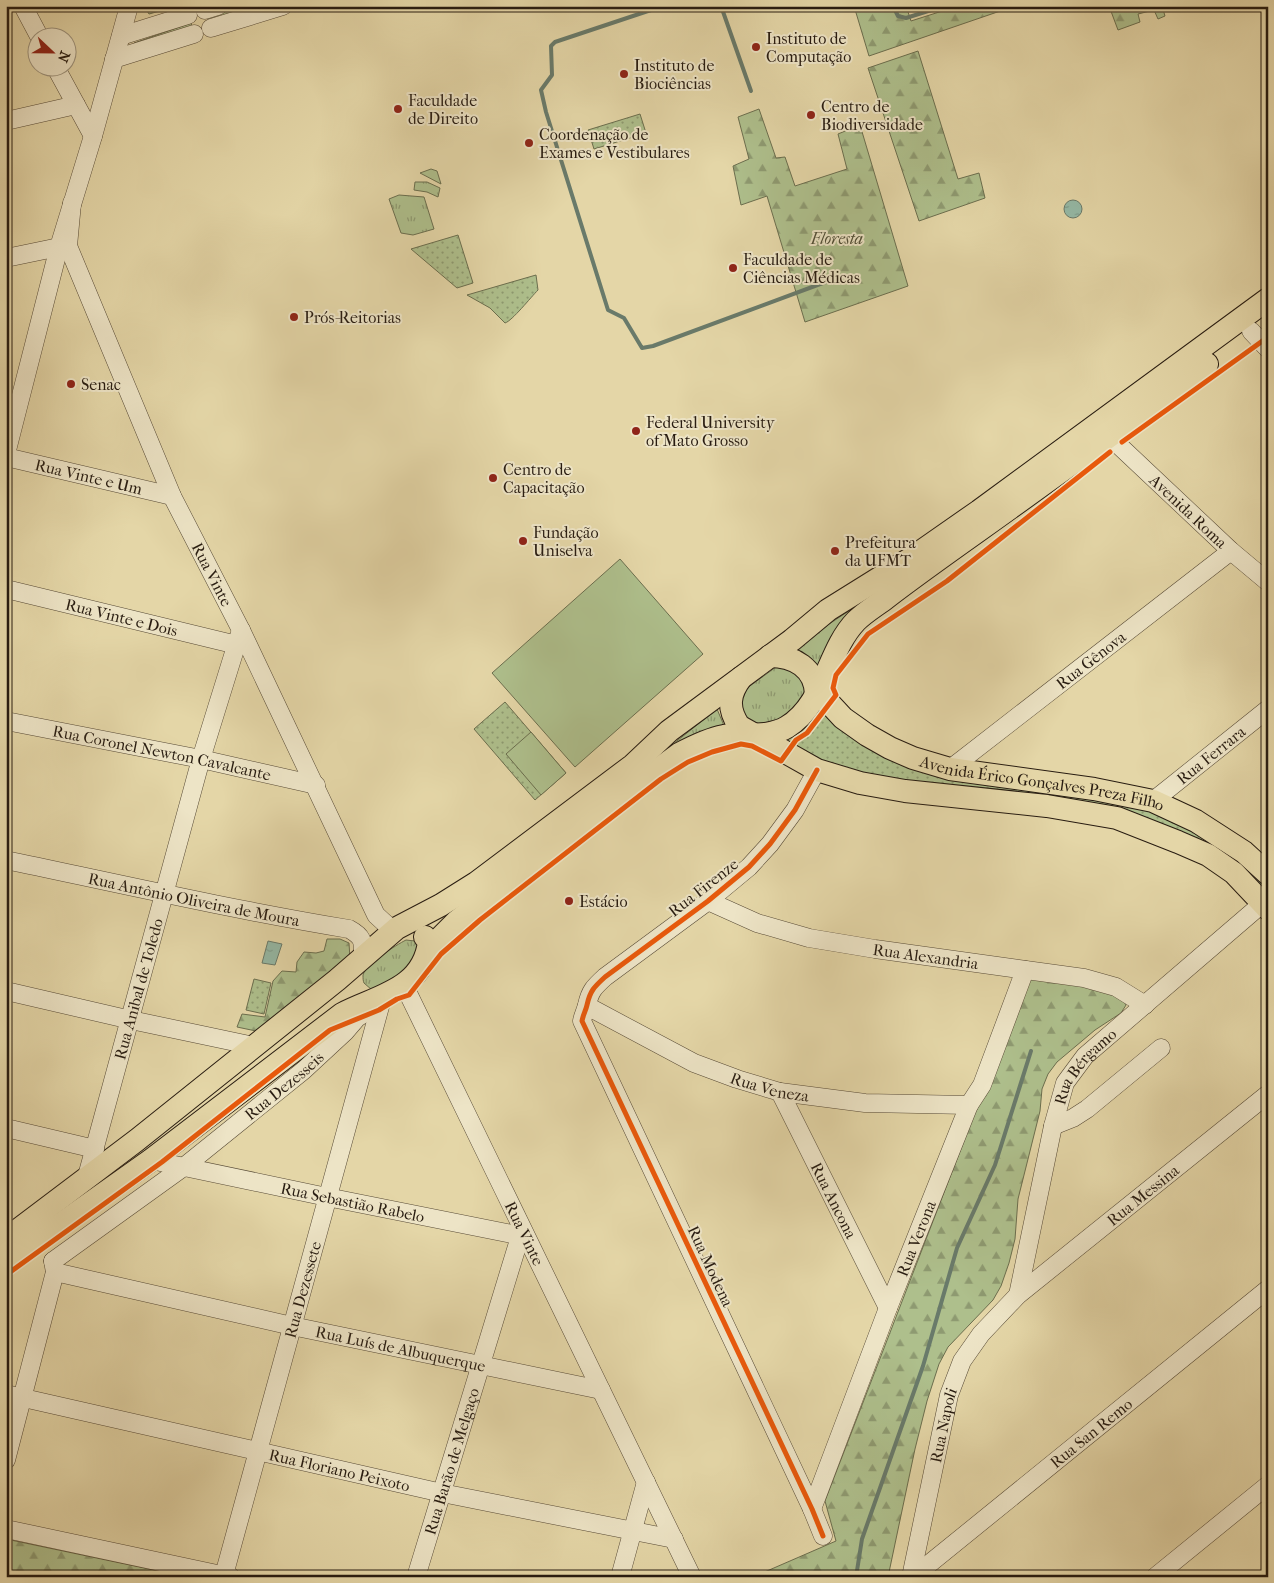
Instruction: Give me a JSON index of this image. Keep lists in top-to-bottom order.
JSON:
{
  "streets": {
    "main road": ["Avenida Érico Gonçalves Preza Filho"],
    "street": [
      "Rua Vinte e Um",
      "Avenida Roma",
      "Rua Vinte",
      "Rua Vinte e Dois",
      "Rua Gênova",
      "Rua Coronel Newton Cavalcante",
      "Rua Ferrara",
      "Rua Firenze",
      "Rua Antônio Oliveira de Moura",
      "Rua Alexandria",
      "Rua Anibal de Toledo",
      "Rua Bérgamo",
      "Rua Dezesseis",
      "Rua Veneza",
      "Rua Messina",
      "Rua Ancona",
      "Rua Sebastião Rabelo",
      "Rua Verona",
      "Rua Modena",
      "Rua Dezessete",
      "Rua Luís de Albuquerque",
      "Rua Napoli",
      "Rua San Remo",
      "Rua Barão de Melgaço",
      "Rua Floriano Peixoto"
    ]
  },
  "crossings": [
    ["Rua Vinte e Um", "Rua Vinte"],
    ["Avenida Roma", "Rua Gênova"],
    ["Rua Vinte", "Rua Vinte e Dois"],
    ["Rua Vinte", "Rua Coronel Newton Cavalcante"],
    ["Rua Vinte", "Rua Anibal de Toledo"],
    ["Rua Vinte", "Rua Sebastião Rabelo"],
    ["Rua Vinte", "Rua Luís de Albuquerque"],
    ["Rua Vinte", "Rua Barão de Melgaço"],
    ["Rua Vinte", "Rua Floriano Peixoto"],
    ["Rua Vinte e Dois", "Rua Anibal de Toledo"],
    ["Rua Gênova", "Avenida Érico Gonçalves Preza Filho"],
    ["Rua Coronel Newton Cavalcante", "Rua Anibal de Toledo"],
    ["Rua Ferrara", "Avenida Érico Gonçalves Preza Filho"],
    ["Avenida Érico Gonçalves Preza Filho", "Rua Firenze"],
    ["Avenida Érico Gonçalves Preza Filho", "Rua Bérgamo"],
    ["Rua Firenze", "Rua Alexandria"],
    ["Rua Firenze", "Rua Veneza"],
    ["Rua Firenze", "Rua Modena"],
    ["Rua Antônio Oliveira de Moura", "Rua Anibal de Toledo"],
    ["Rua Alexandria", "Rua Bérgamo"],
    ["Rua Alexandria", "Rua Verona"],
    ["Rua Bérgamo", "Rua Messina"],
    ["Rua Bérgamo", "Rua Napoli"],
    ["Rua Dezesseis", "Rua Sebastião Rabelo"],
    ["Rua Dezesseis", "Rua Dezessete"],
    ["Rua Dezesseis", "Rua Luís de Albuquerque"],
    ["Rua Veneza", "Rua Ancona"],
    ["Rua Veneza", "Rua Verona"],
    ["Rua Veneza", "Rua Modena"],
    ["Rua Messina", "Rua Napoli"],
    ["Rua Ancona", "Rua Verona"],
    ["Rua Sebastião Rabelo", "Rua Dezessete"],
    ["Rua Sebastião Rabelo", "Rua Barão de Melgaço"],
    ["Rua Verona", "Rua Modena"],
    ["Rua Dezessete", "Rua Luís de Albuquerque"],
    ["Rua Dezessete", "Rua Floriano Peixoto"],
    ["Rua Luís de Albuquerque", "Rua Barão de Melgaço"],
    ["Rua Napoli", "Rua San Remo"],
    ["Rua Barão de Melgaço", "Rua Floriano Peixoto"]
  ],
  "parks": ["Floresta"],
  "places": [
    "Instituto de Computação",
    "Instituto de Biociências",
    "Faculdade de Direito",
    "Centro de Biodiversidade",
    "Coordenação de Exames e Vestibulares",
    "Faculdade de Ciências Médicas",
    "Prós-Reitorias",
    "Senac",
    "Federal University of Mato Grosso",
    "Centro de Capacitação",
    "Fundação Uniselva",
    "Prefeitura da UFMT",
    "Estácio"
  ],
  "north": "right"
}
